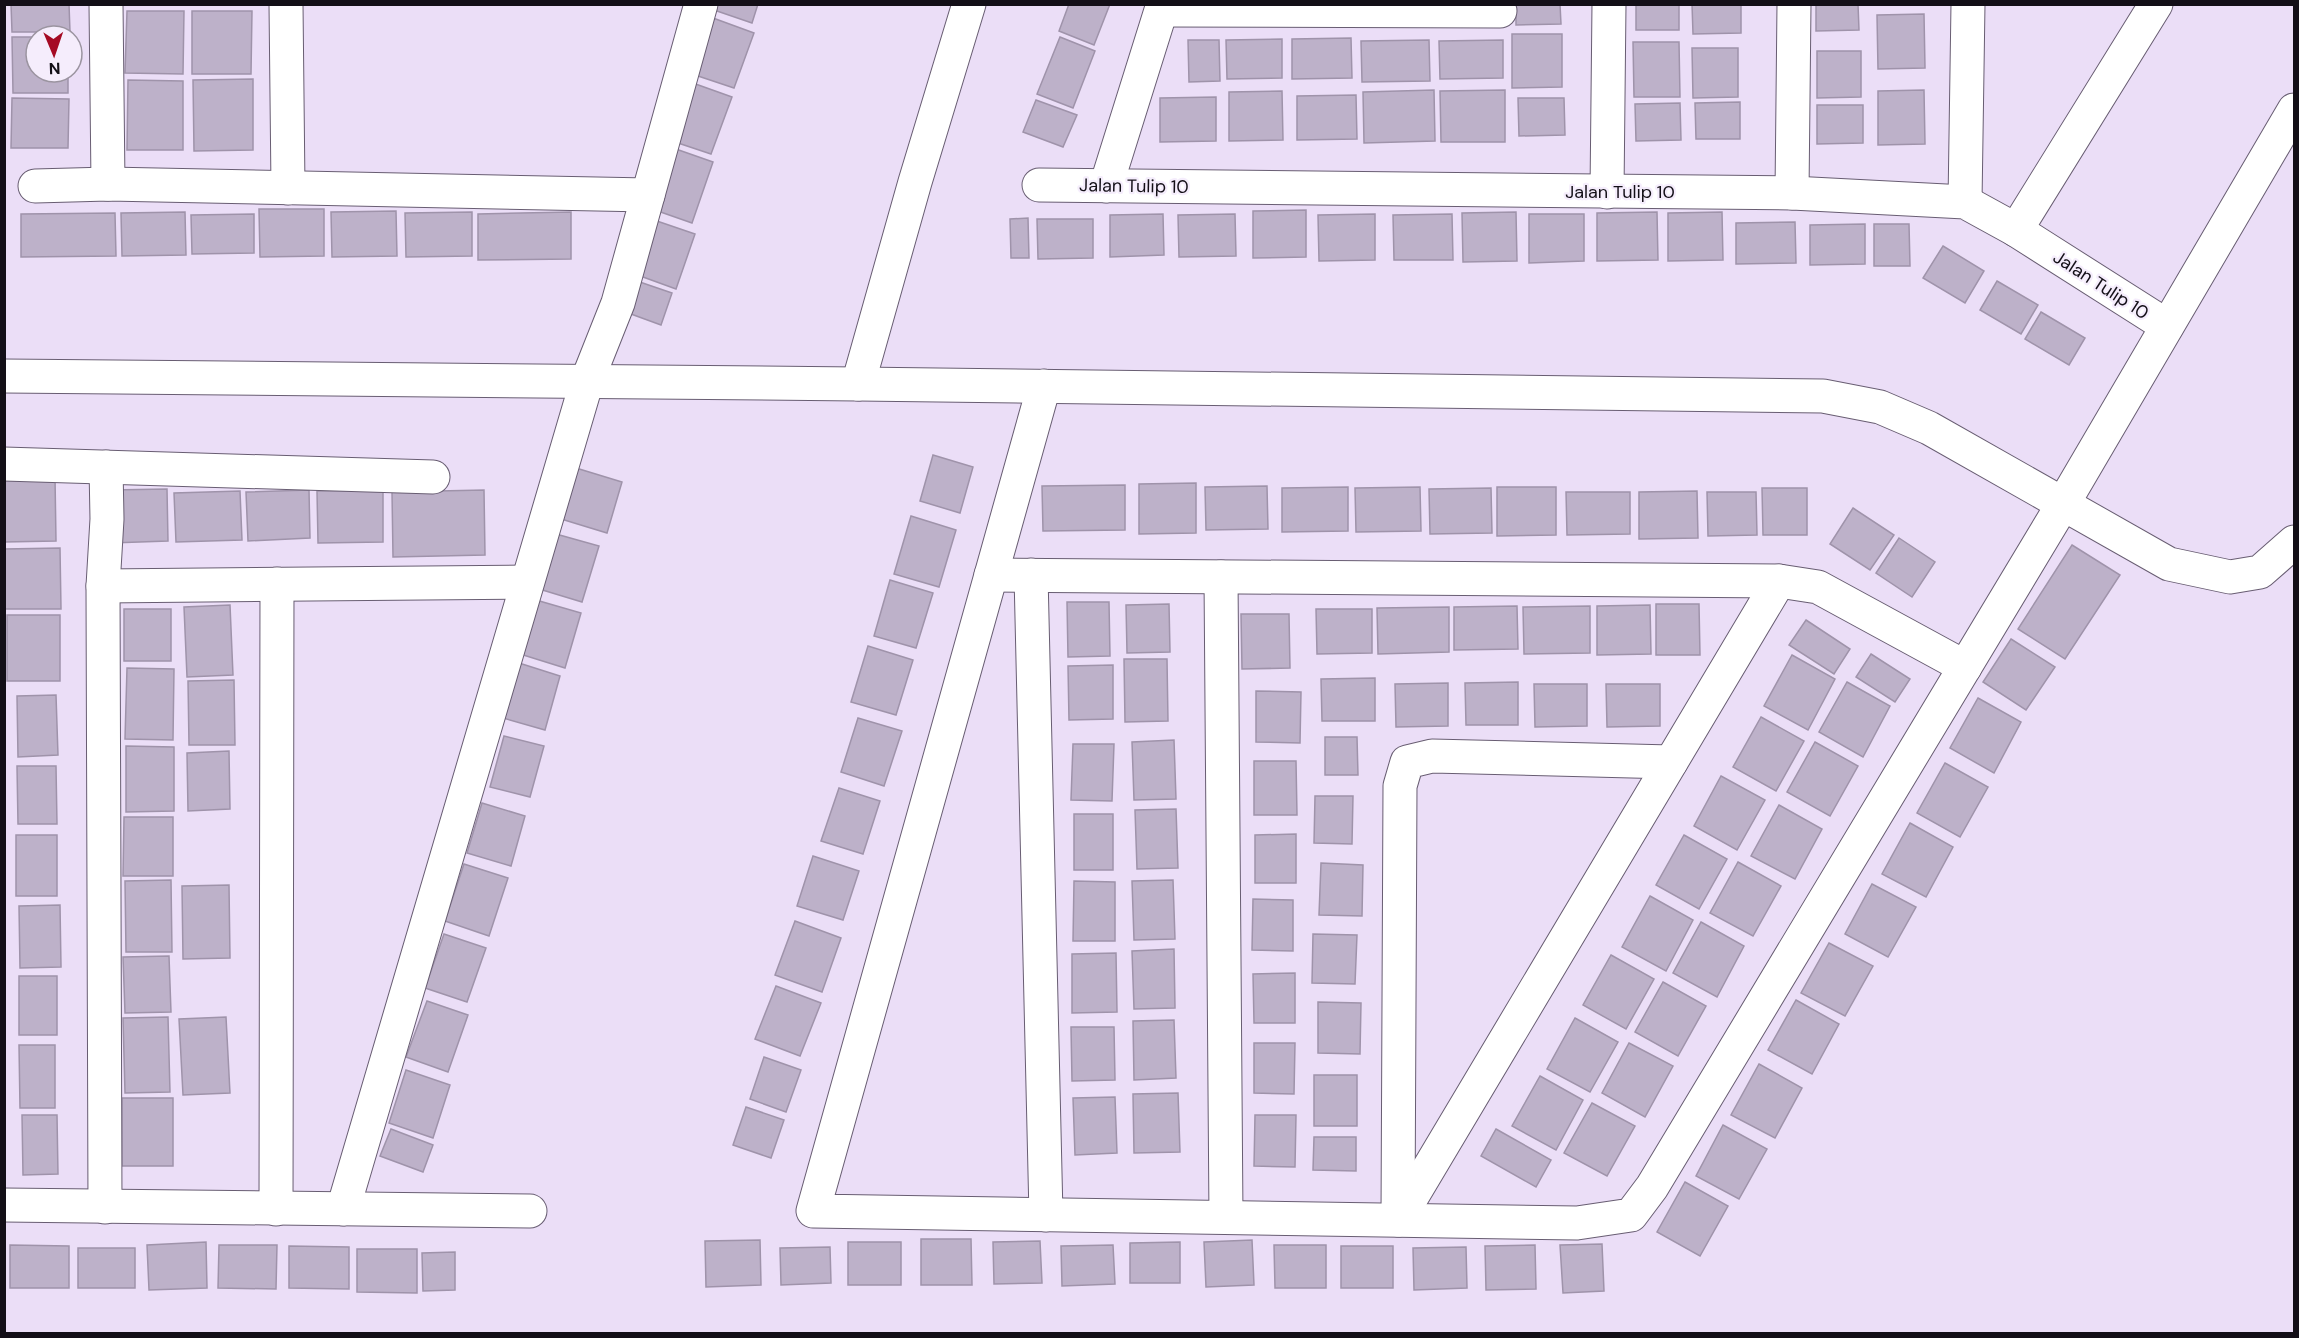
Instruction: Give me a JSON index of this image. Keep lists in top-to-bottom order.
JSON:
{
  "streets": {
    "street": ["Jalan Tulip 10"]
  },
  "north": "bottom"
}
